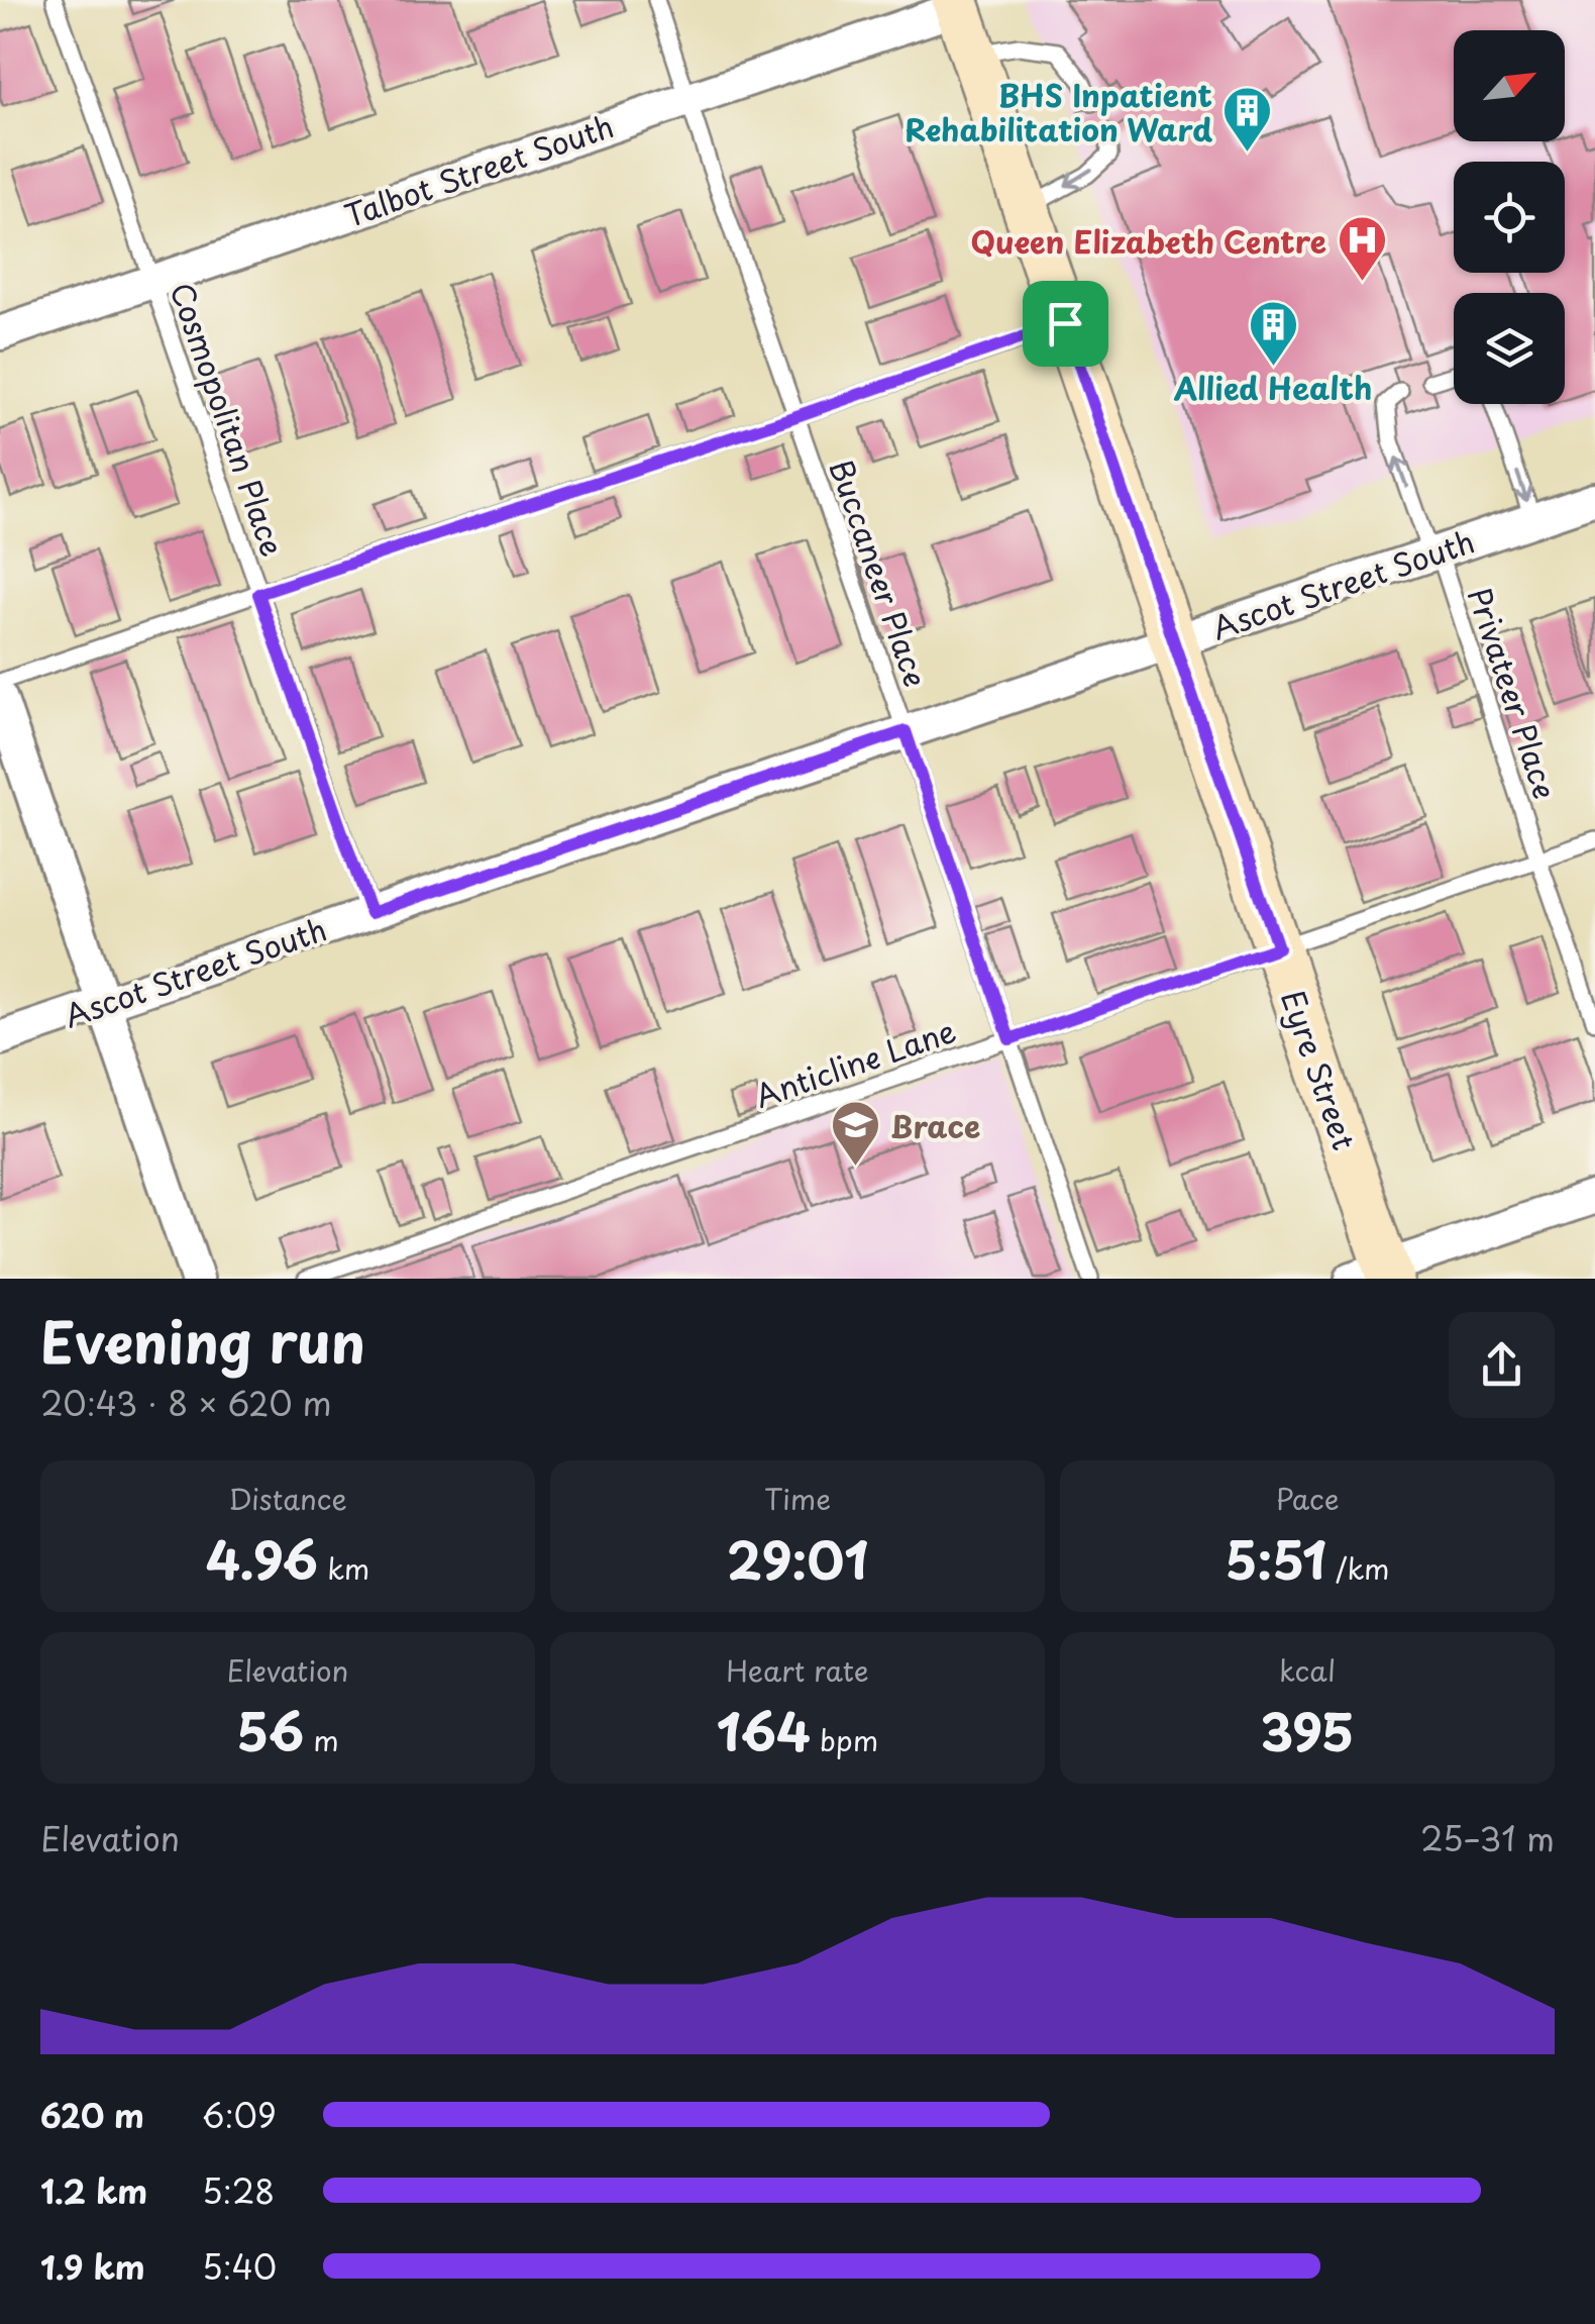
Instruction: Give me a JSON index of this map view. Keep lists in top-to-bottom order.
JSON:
{
  "streets": {
    "main road": ["Eyre Street"],
    "street": ["Talbot Street South", "Ascot Street South"],
    "lane": [
      "Cosmopolitan Place",
      "Buccaneer Place",
      "Privateer Place",
      "Anticline Lane"
    ]
  },
  "crossings": [
    ["Talbot Street South", "Cosmopolitan Place"],
    ["Talbot Street South", "Buccaneer Place"],
    ["Talbot Street South", "Eyre Street"],
    ["Cosmopolitan Place", "Ascot Street South"],
    ["Buccaneer Place", "Ascot Street South"],
    ["Buccaneer Place", "Anticline Lane"],
    ["Ascot Street South", "Privateer Place"],
    ["Ascot Street South", "Eyre Street"],
    ["Privateer Place", "Anticline Lane"],
    ["Anticline Lane", "Eyre Street"]
  ],
  "places": {
    "building": ["BHS Inpatient Rehabilitation Ward", "Allied Health"],
    "hospital": ["Queen Elizabeth Centre"],
    "school or university": ["Brace"]
  },
  "north": "top right",
  "page": {
    "heading": ["Evening run", "20:43 · 8 × 620 m"],
    "stats": [
      ["Distance", "4.96 km"],
      ["Time", "29:01"],
      ["Pace", "5:51 /km"],
      ["Elevation", "56 m"],
      ["Heart rate", "164 bpm"],
      ["kcal", "395"]
    ],
    "chart": ["Elevation", "25–31 m"],
    "list": [
      {
        "name": "620 m",
        "note": "6:09"
      },
      {
        "name": "1.2 km",
        "note": "5:28"
      },
      {
        "name": "1.9 km",
        "note": "5:40"
      }
    ]
  }
}
